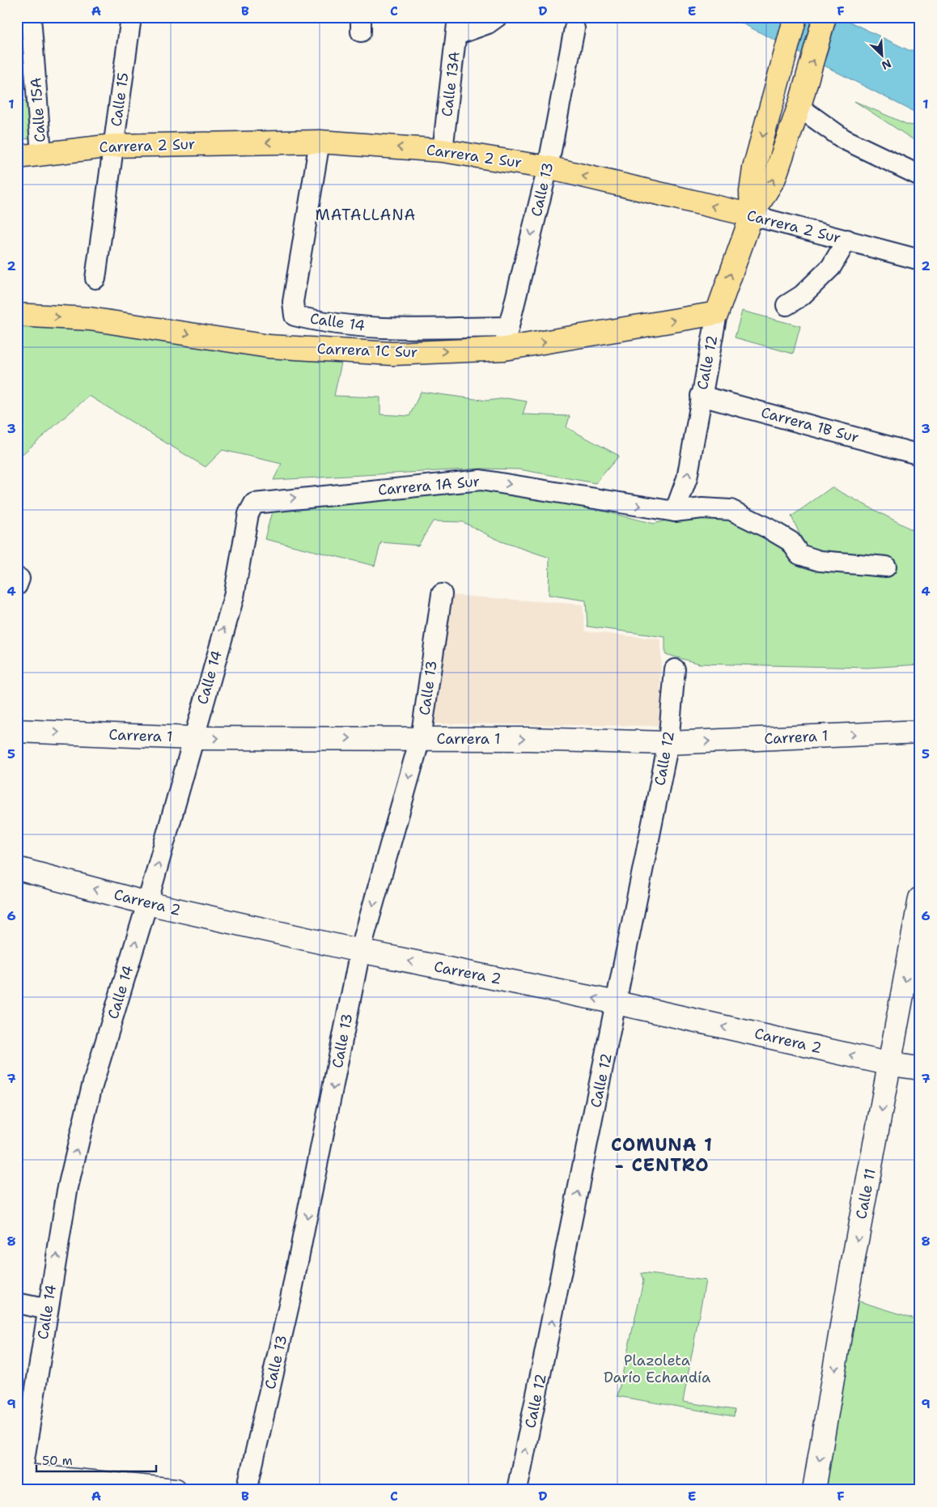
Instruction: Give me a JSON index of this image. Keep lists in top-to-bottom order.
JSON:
{
  "streets": {
    "main road": [
      "Carrera 2 Sur",
      "Carrera 1C Sur",
      "Calle 12",
      "Carrera 1",
      "Carrera 2",
      "Calle 11"
    ],
    "street": [
      "Calle 13A",
      "Calle 15",
      "Calle 15A",
      "Calle 13",
      "Calle 14",
      "Carrera 1B Sur",
      "Carrera 1A Sur"
    ]
  },
  "crossings": [
    ["Calle 13A", "Carrera 2 Sur"],
    ["Calle 15", "Carrera 2 Sur"],
    ["Calle 15A", "Carrera 2 Sur"],
    ["Carrera 2 Sur", "Calle 13"],
    ["Carrera 2 Sur", "Calle 14"],
    ["Carrera 2 Sur", "Calle 12"],
    ["Calle 13", "Calle 14"],
    ["Calle 13", "Carrera 1C Sur"],
    ["Calle 13", "Carrera 1"],
    ["Calle 13", "Carrera 2"],
    ["Calle 14", "Carrera 1A Sur"],
    ["Calle 14", "Carrera 1"],
    ["Calle 14", "Carrera 2"],
    ["Carrera 1C Sur", "Calle 12"],
    ["Calle 12", "Carrera 1B Sur"],
    ["Calle 12", "Carrera 1A Sur"],
    ["Calle 12", "Carrera 1"],
    ["Calle 12", "Carrera 2"],
    ["Carrera 2", "Calle 11"]
  ],
  "one_way": [
    "Carrera 2 Sur",
    "Calle 13",
    "Calle 14",
    "Carrera 1C Sur",
    "Carrera 1A Sur",
    "Carrera 1",
    "Carrera 2",
    "Calle 11"
  ],
  "districts": ["MATALLANA", "COMUNA 1 - CENTRO"],
  "parks": ["Plazoleta Darío Echandía"],
  "scale_bar": "50 m",
  "north": "bottom right",
  "grid": {
    "columns": [
      "A",
      "B",
      "C",
      "D",
      "E",
      "F"
    ],
    "rows": [
      "1",
      "2",
      "3",
      "4",
      "5",
      "6",
      "7",
      "8",
      "9"
    ]
  }
}
